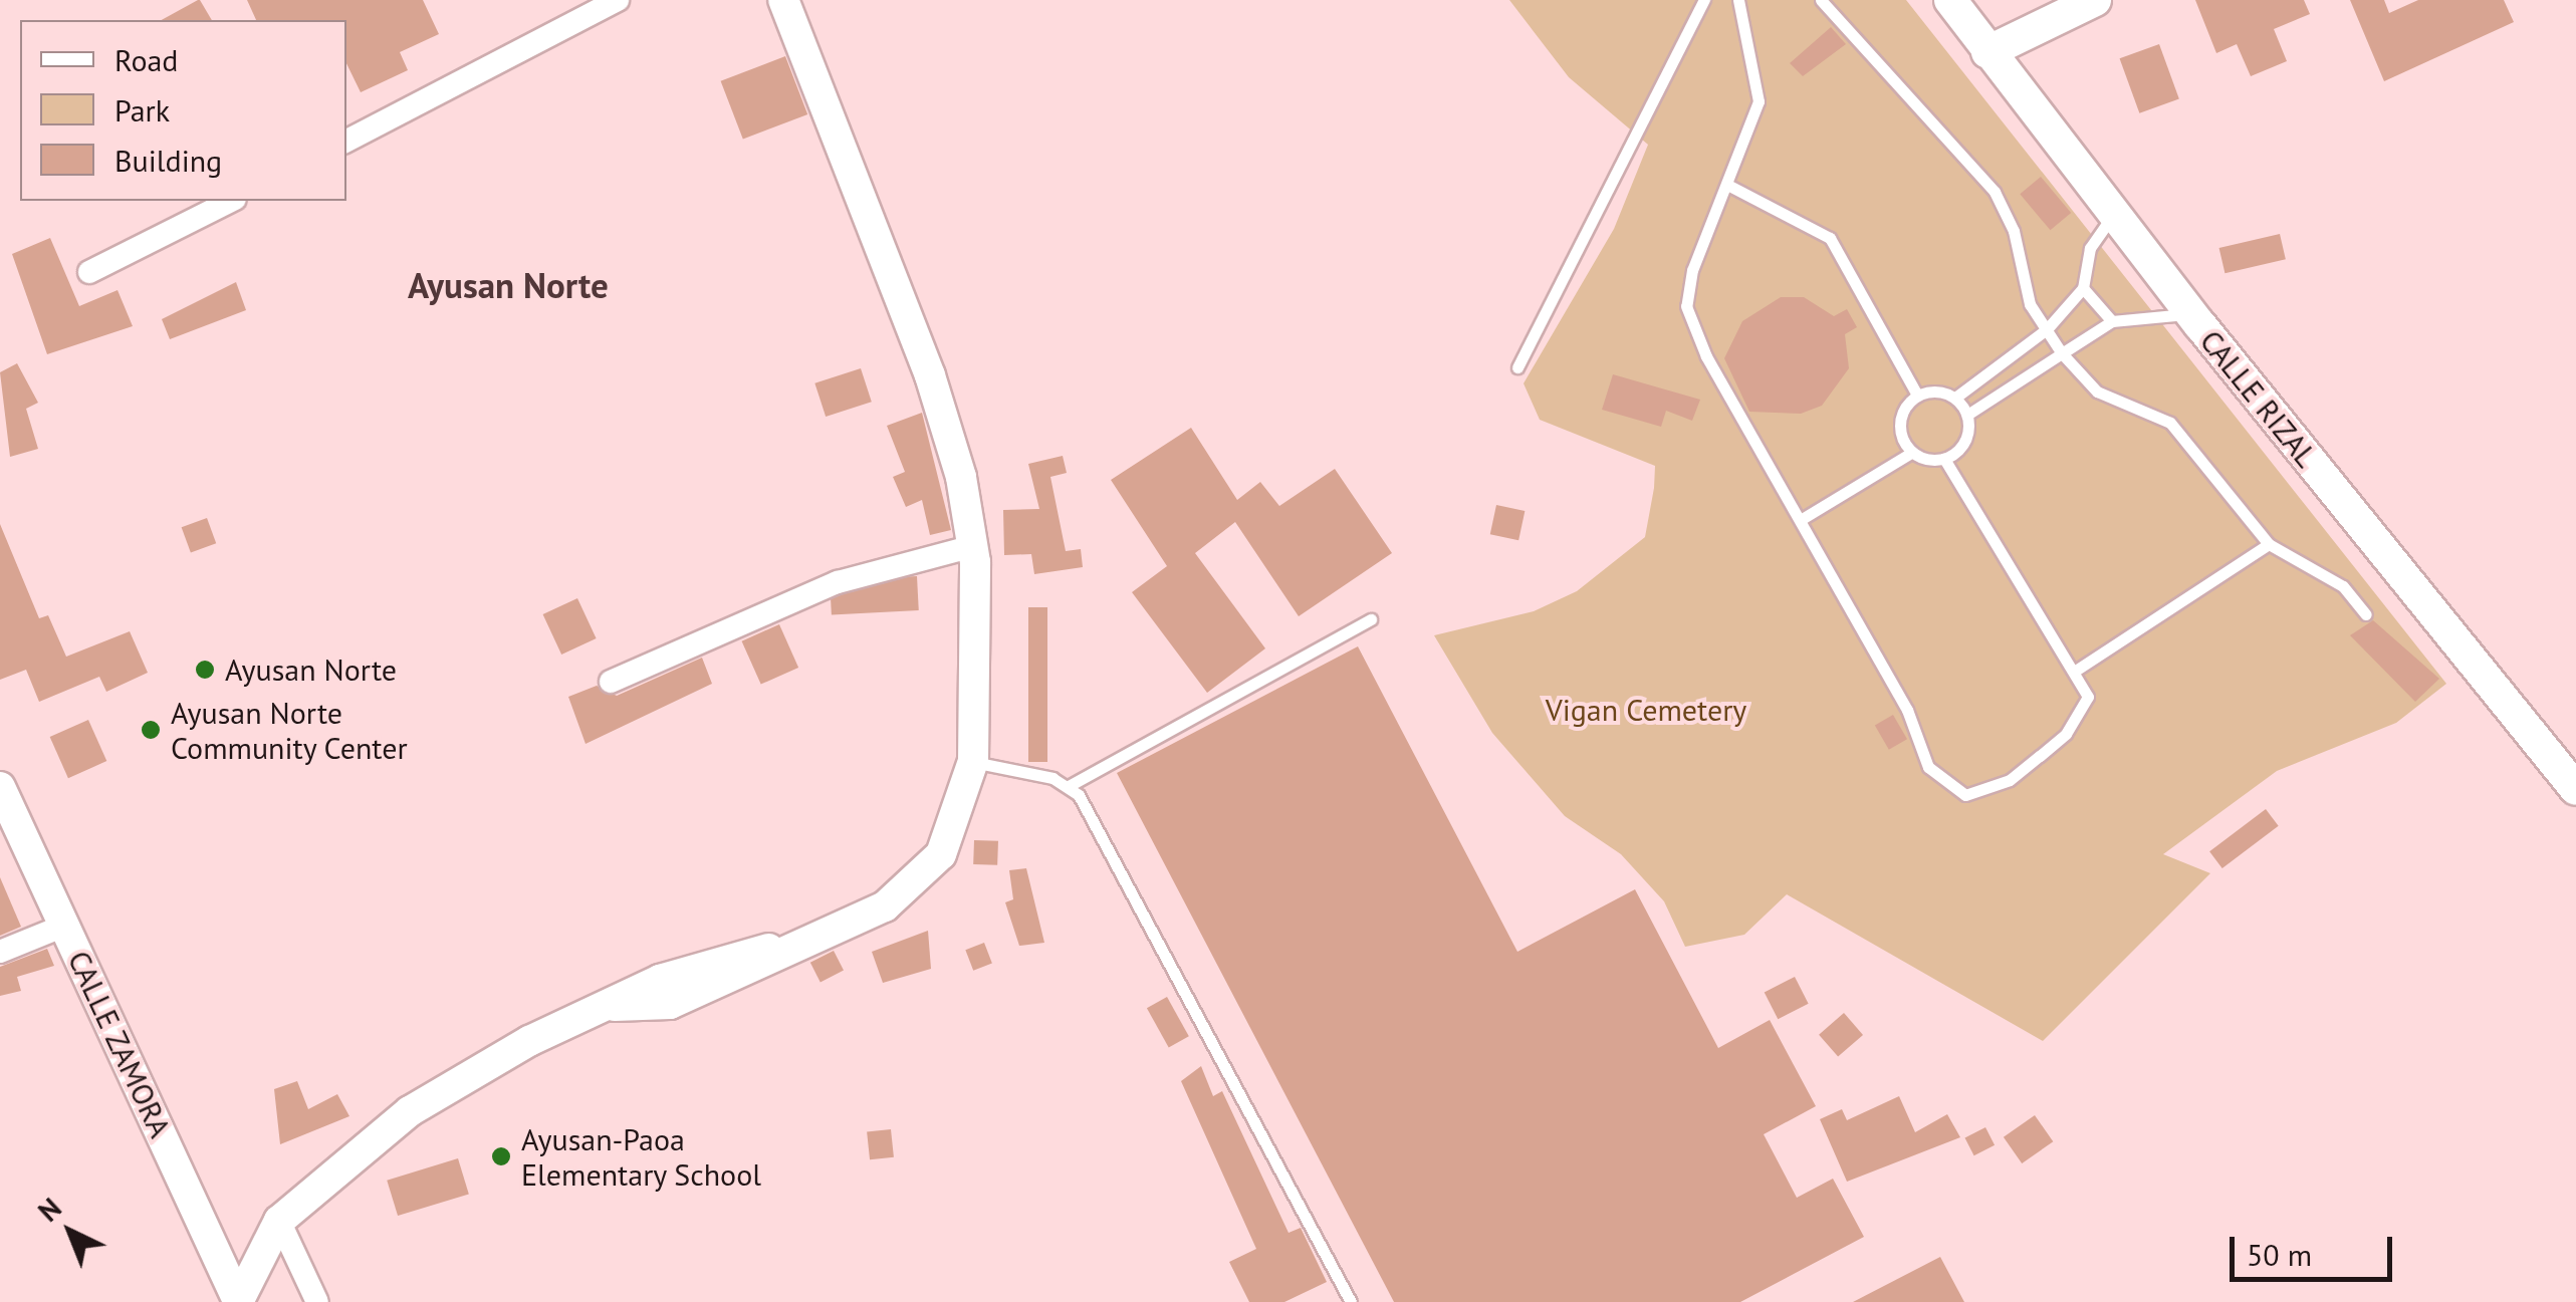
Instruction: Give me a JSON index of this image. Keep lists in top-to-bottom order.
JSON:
{
  "streets": {
    "main road": ["CALLE RIZAL"],
    "street": ["CALLE ZAMORA"]
  },
  "districts": ["Ayusan Norte"],
  "parks": ["Vigan Cemetery"],
  "places": ["Ayusan Norte", "Ayusan Norte Community Center", "Ayusan-Paoa Elementary School"],
  "legend": ["Road", "Park", "Building"],
  "scale_bar": "50 m",
  "north": "top left"
}
